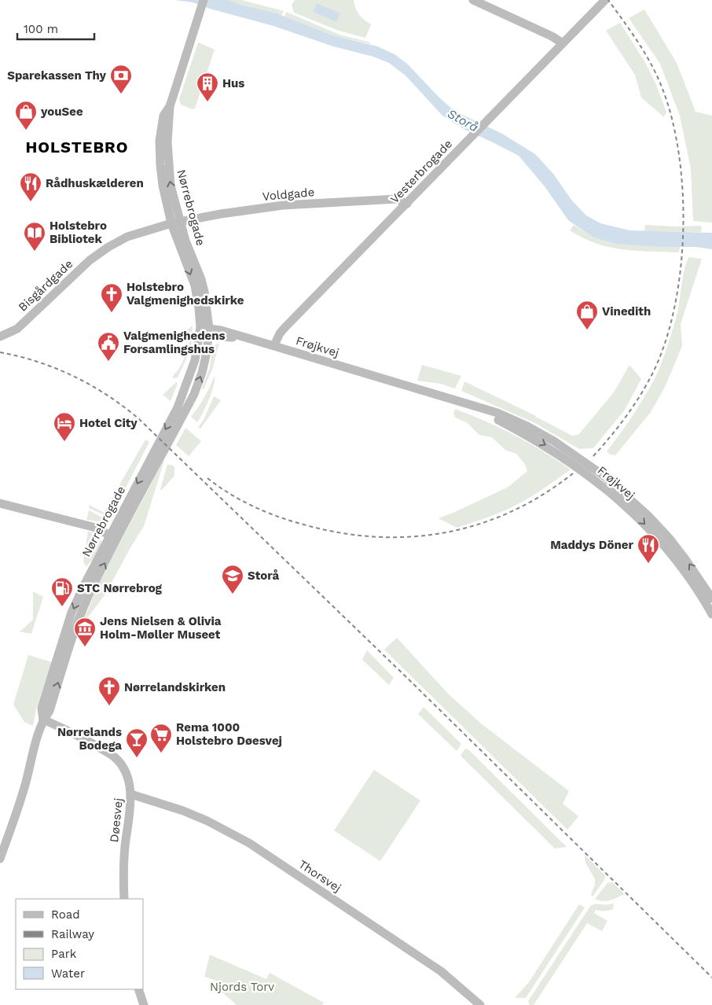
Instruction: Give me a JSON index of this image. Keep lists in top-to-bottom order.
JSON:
{
  "streets": {
    "street": [
      "Vesterbrogade",
      "Voldgade",
      "Nørrebrogade",
      "Bisgårdgade",
      "Frøjkvej",
      "Døesvej",
      "Thorsvej"
    ]
  },
  "crossings": [
    ["Vesterbrogade", "Voldgade"],
    ["Vesterbrogade", "Frøjkvej"],
    ["Voldgade", "Nørrebrogade"],
    ["Voldgade", "Bisgårdgade"],
    ["Nørrebrogade", "Bisgårdgade"],
    ["Nørrebrogade", "Frøjkvej"],
    ["Nørrebrogade", "Døesvej"],
    ["Døesvej", "Thorsvej"]
  ],
  "districts": ["HOLSTEBRO"],
  "water": ["Storå"],
  "parks": ["Njords Torv"],
  "places": {
    "bank": ["Sparekassen Thy"],
    "building": ["Hus"],
    "shop": ["youSee", "Vinedith"],
    "restaurant": ["Rådhuskælderen", "Maddys Döner"],
    "library": ["Holstebro Bibliotek"],
    "church": ["Holstebro Valgmenighedskirke", "Nørrelandskirken"],
    "public building": ["Valgmenighedens Forsamlingshus"],
    "hotel": ["Hotel City"],
    "school or university": ["Storå"],
    "fuel station": ["STC Nørrebrog"],
    "museum": ["Jens Nielsen & Olivia Holm-Møller Museet"],
    "supermarket": ["Rema 1000 Holstebro Døesvej"],
    "bar": ["Nørrelands Bodega"]
  },
  "legend": [
    "Road",
    "Railway",
    "Park",
    "Water"
  ],
  "scale_bar": "100 m"
}
